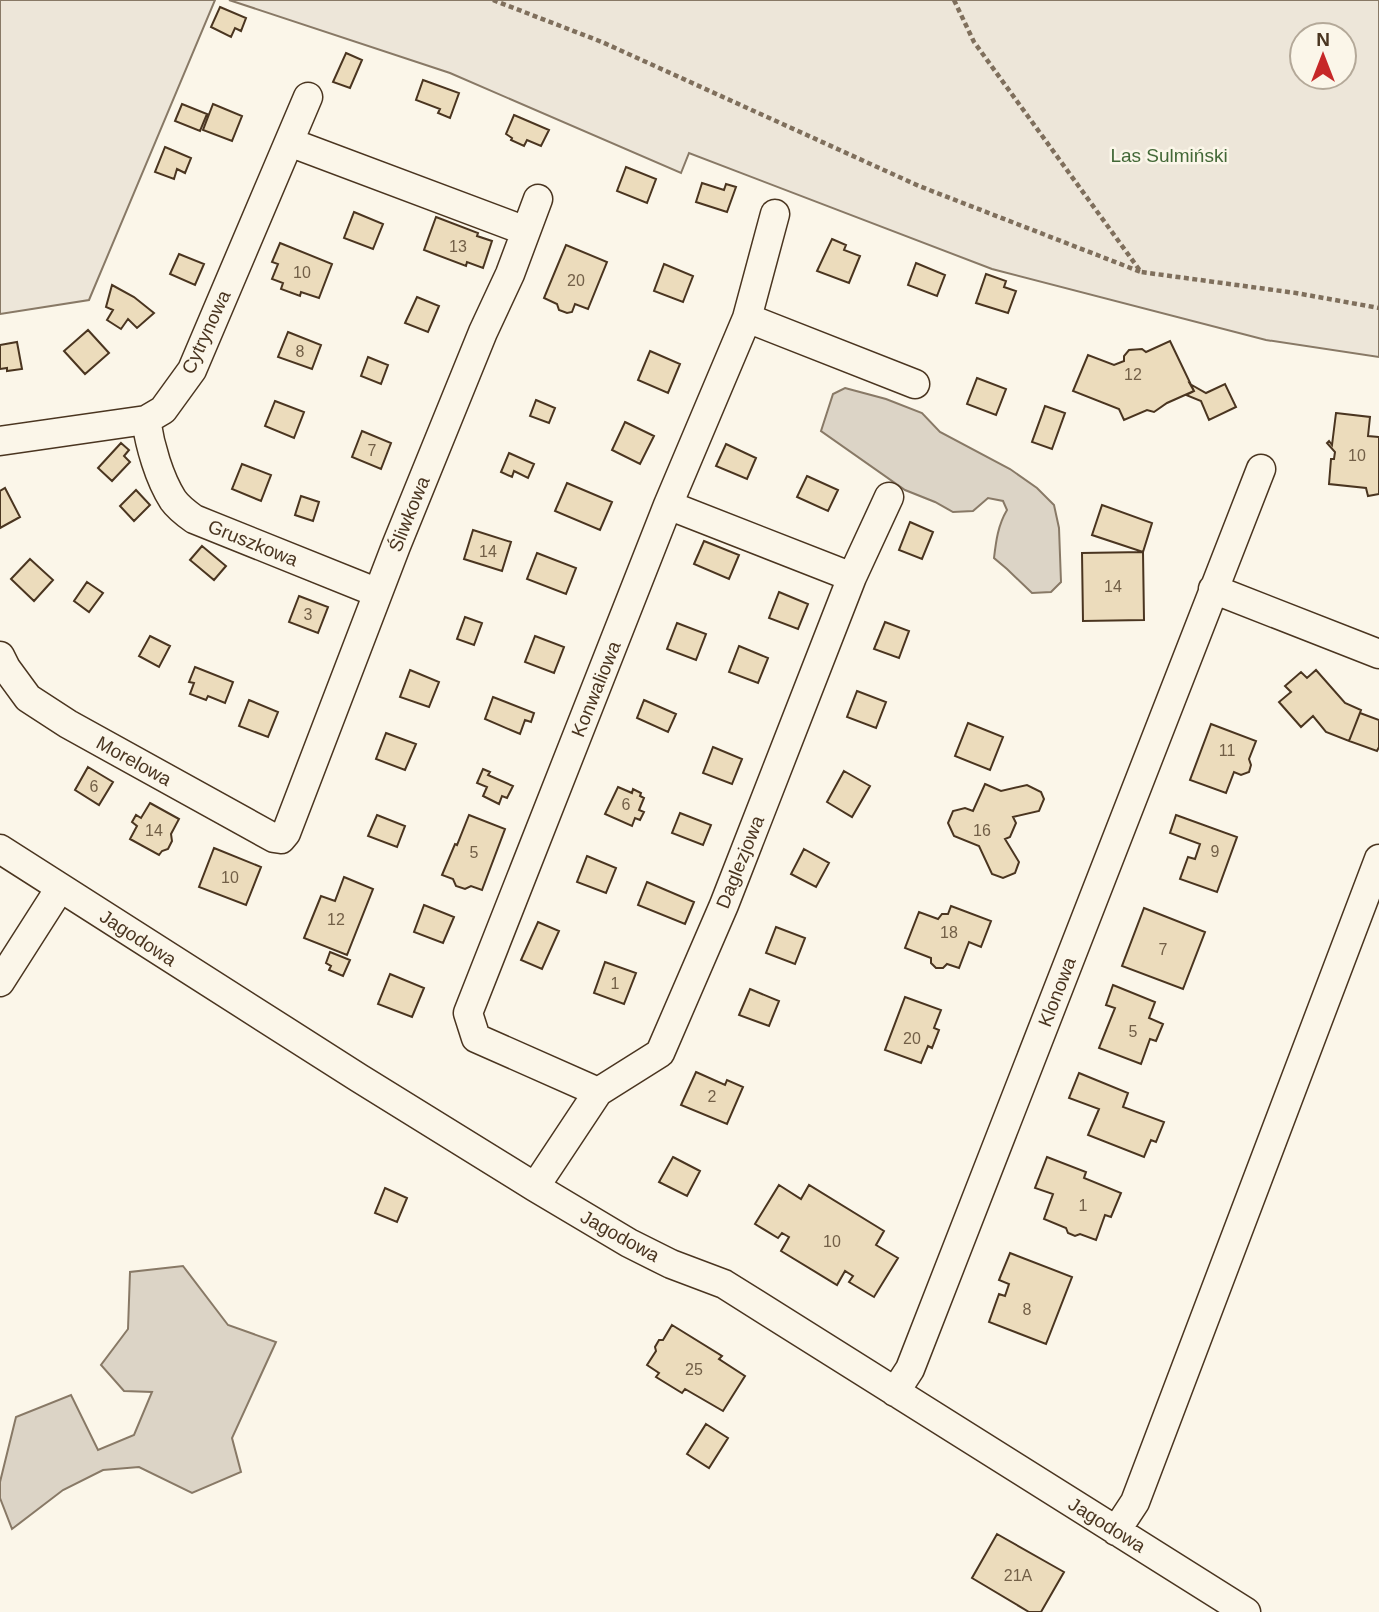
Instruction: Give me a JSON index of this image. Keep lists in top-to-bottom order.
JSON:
{
  "streets": {
    "street": [
      "Cytrynowa",
      "Śliwkowa",
      "Gruszkowa",
      "Konwaliowa",
      "Morelowa",
      "Daglezjowa",
      "Jagodowa",
      "Klonowa"
    ]
  },
  "crossings": [
    ["Cytrynowa", "Gruszkowa"],
    ["Śliwkowa", "Gruszkowa"],
    ["Śliwkowa", "Morelowa"],
    ["Konwaliowa", "Daglezjowa"],
    ["Daglezjowa", "Jagodowa"],
    ["Jagodowa", "Klonowa"]
  ],
  "parks": ["Las Sulmiński"],
  "house_numbers": [
    "13",
    "10",
    "20",
    "8",
    "12",
    "7",
    "10",
    "14",
    "14",
    "3",
    "11",
    "6",
    "6",
    "14",
    "16",
    "9",
    "5",
    "10",
    "12",
    "18",
    "7",
    "1",
    "5",
    "20",
    "2",
    "1",
    "10",
    "8",
    "25",
    "21A"
  ],
  "north": "top"
}
